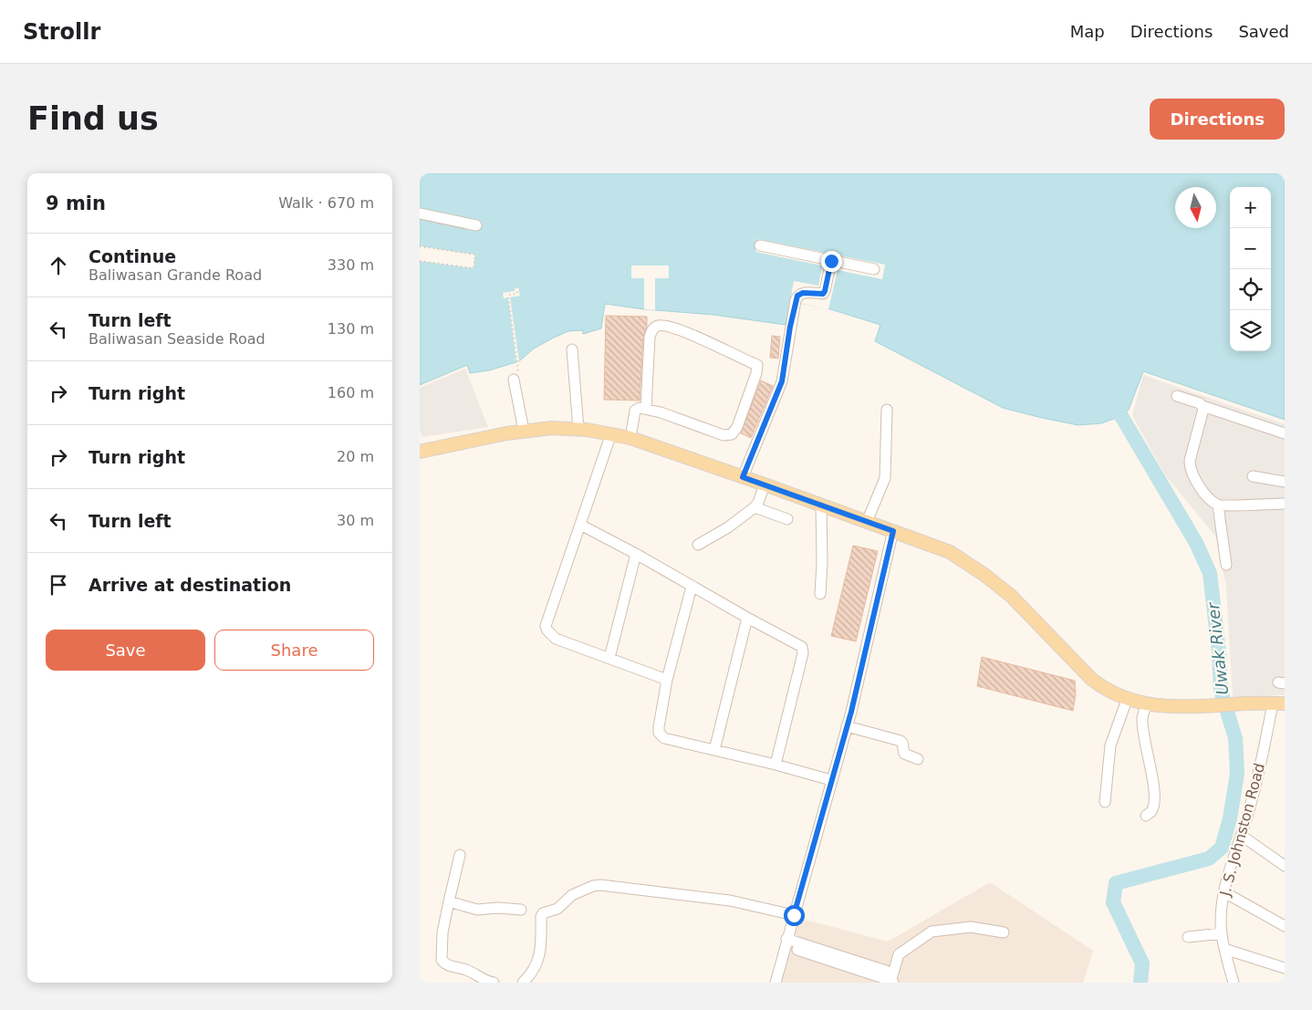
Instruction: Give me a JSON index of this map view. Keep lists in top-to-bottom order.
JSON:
{
  "streets": {
    "street": ["J. S. Johnston Road"]
  },
  "water": ["Uwak River"],
  "north": "bottom",
  "page": {
    "header": "Strollr",
    "nav": ["Map", "Directions", "Saved"],
    "buttons": [
      "Directions",
      ["Save", "Share"]
    ],
    "title": "Find us",
    "heading": ["9 min", "Walk · 670 m"],
    "map_buttons": ["+", "−"],
    "list": [
      ["Continue", "Baliwasan Grande Road", "330 m"],
      ["Turn left", "Baliwasan Seaside Road", "130 m"],
      ["Turn right", "160 m"],
      ["Turn right", "20 m"],
      ["Turn left", "30 m"],
      "Arrive at destination"
    ]
  }
}
